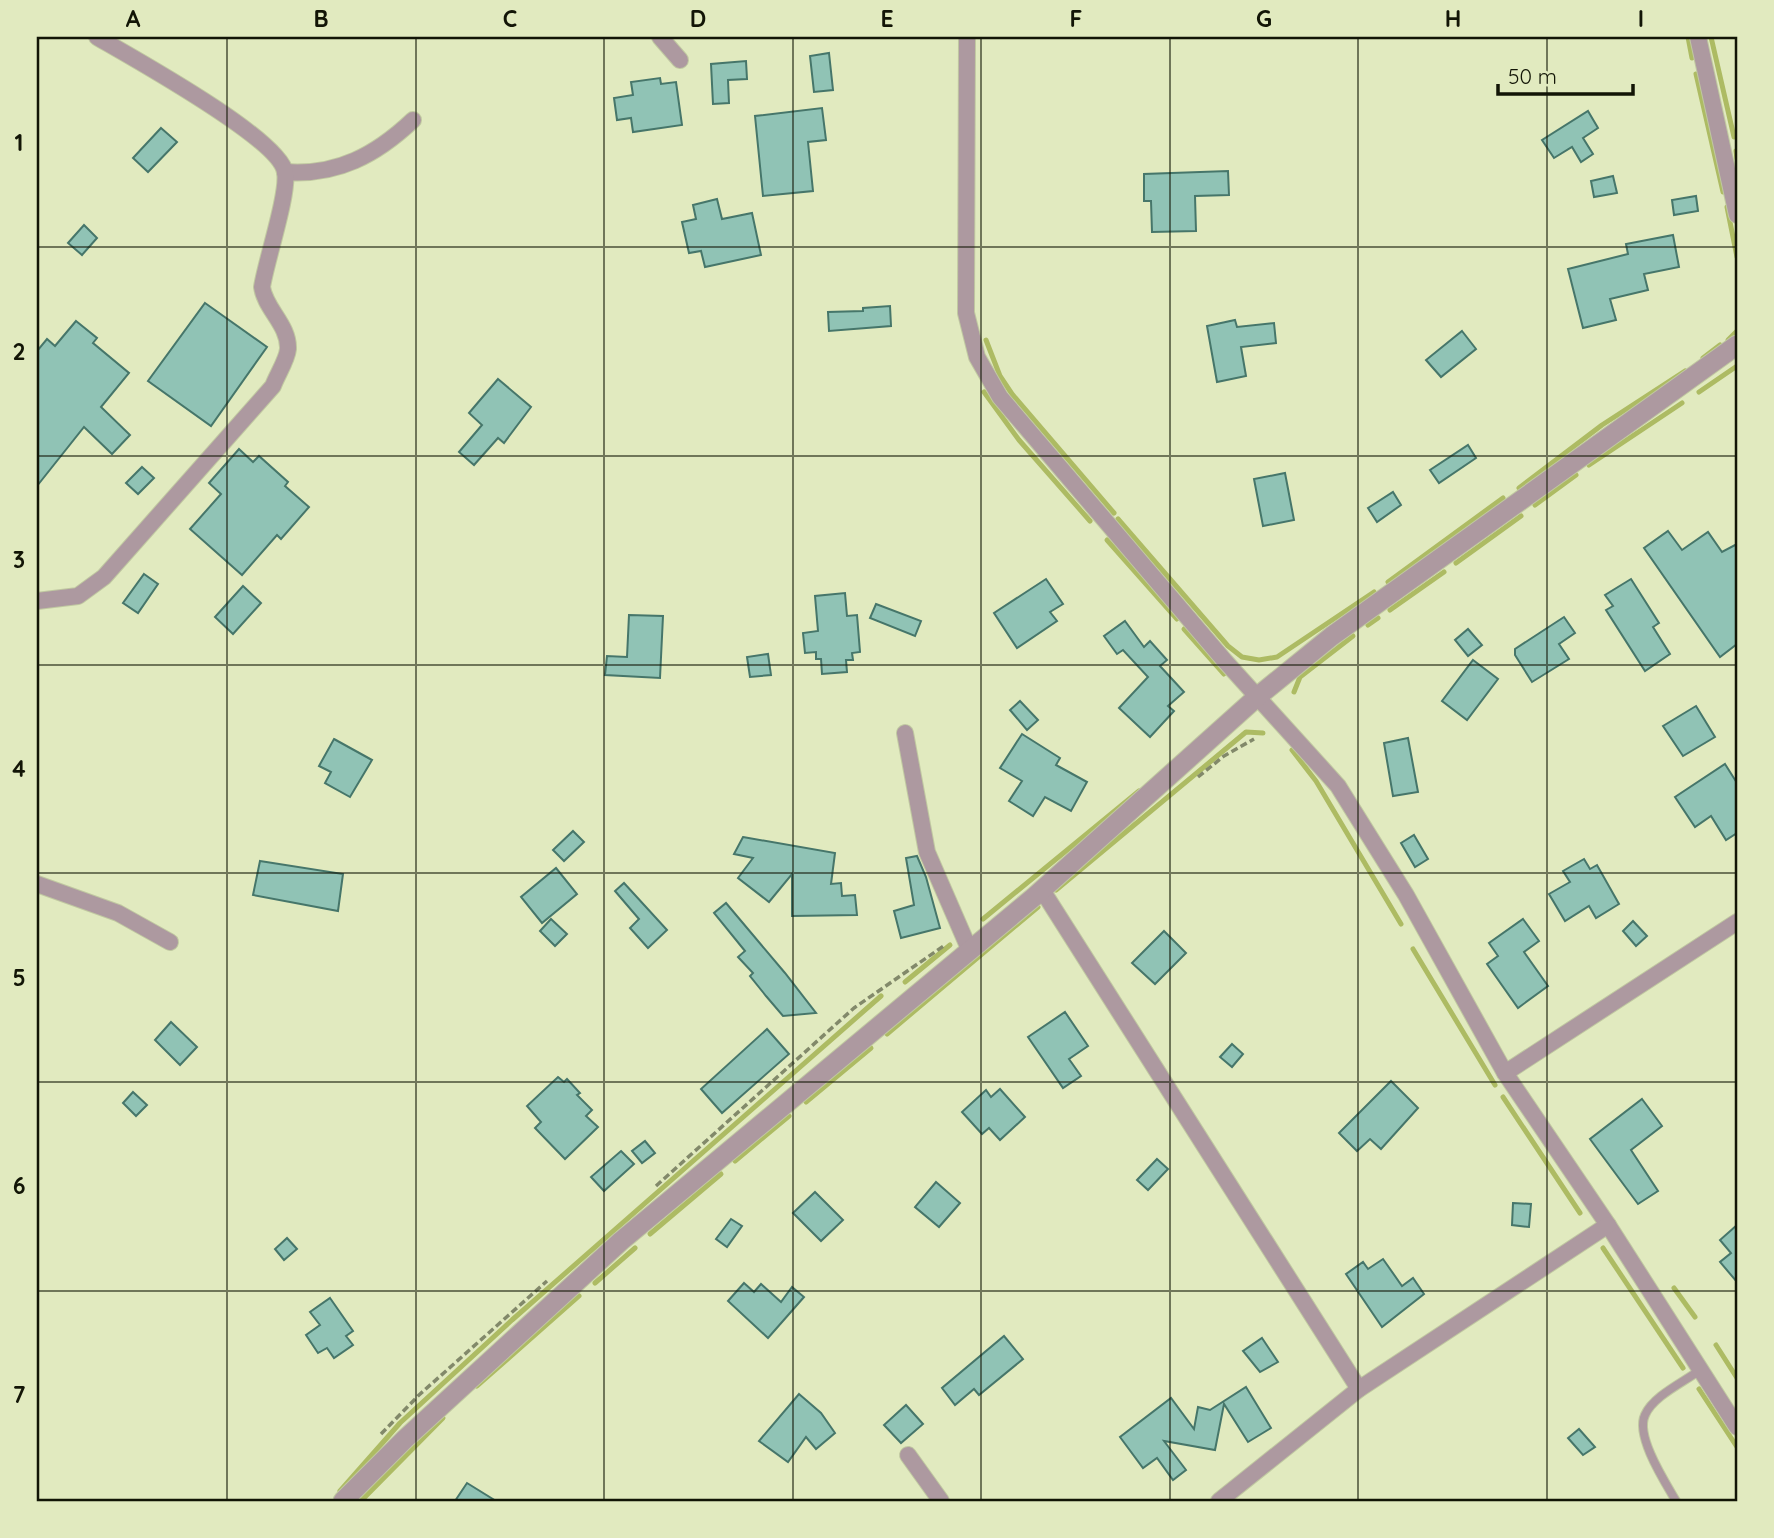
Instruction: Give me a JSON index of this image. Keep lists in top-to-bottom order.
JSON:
{
  "scale_bar": "50 m",
  "grid": {
    "columns": [
      "A",
      "B",
      "C",
      "D",
      "E",
      "F",
      "G",
      "H",
      "I"
    ],
    "rows": [
      "1",
      "2",
      "3",
      "4",
      "5",
      "6",
      "7"
    ]
  }
}
